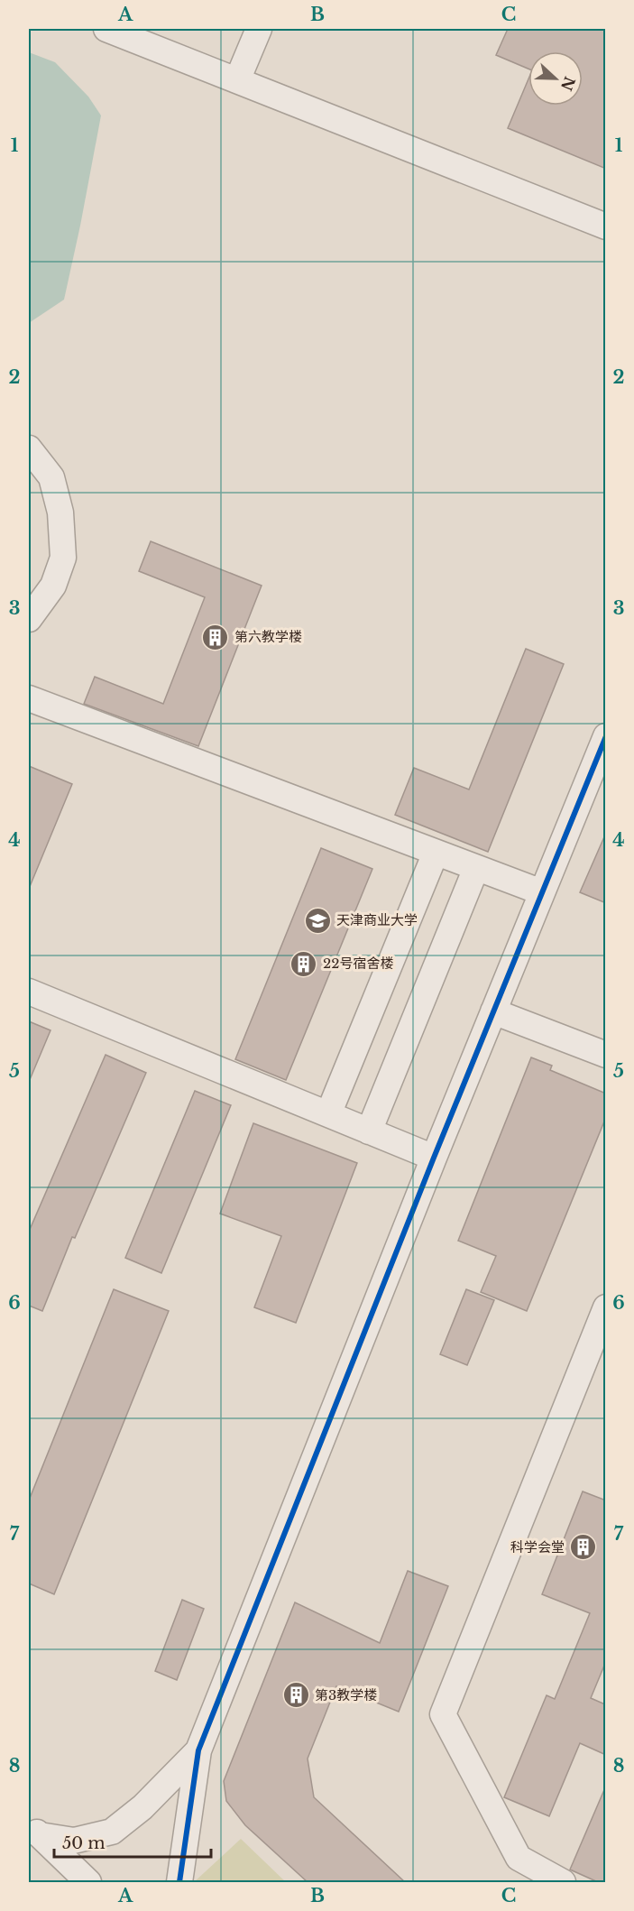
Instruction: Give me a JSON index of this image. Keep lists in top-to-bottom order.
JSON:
{
  "places": {
    "building": [
      "第六教学楼",
      "22号宿舍楼",
      "科学会堂",
      "第3教学楼"
    ],
    "school or university": ["天津商业大学"]
  },
  "scale_bar": "50 m",
  "north": "right",
  "grid": {
    "columns": ["A", "B", "C"],
    "rows": [
      "1",
      "2",
      "3",
      "4",
      "5",
      "6",
      "7",
      "8"
    ]
  }
}
